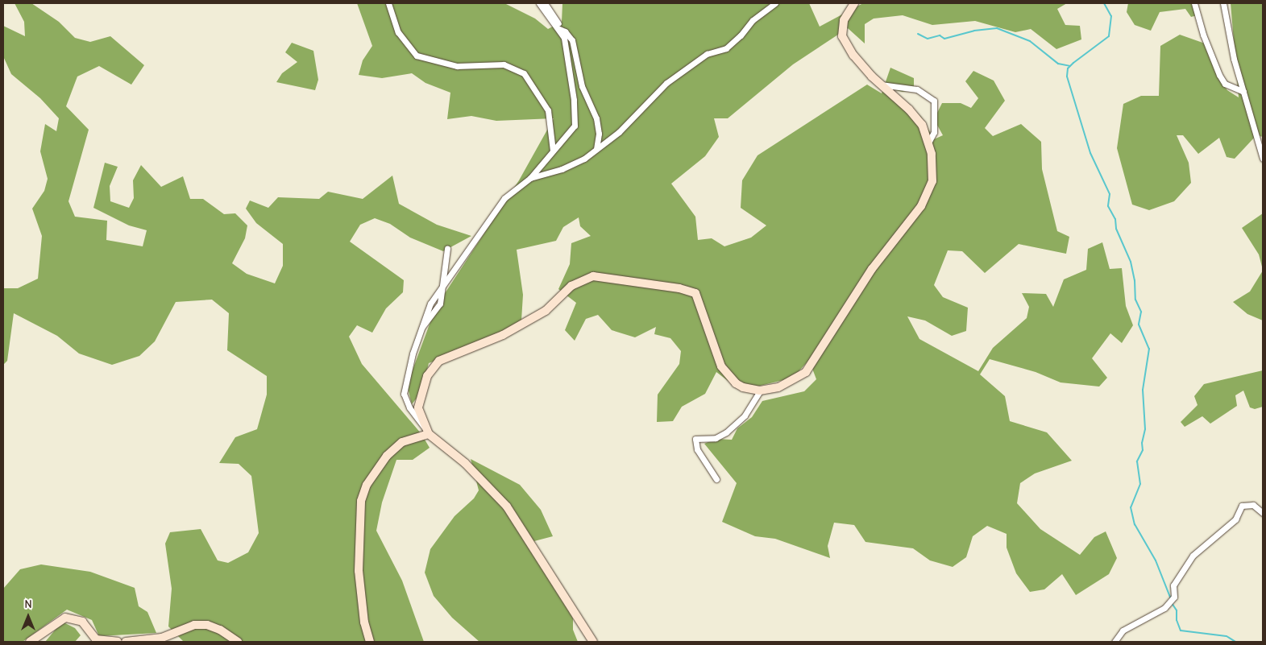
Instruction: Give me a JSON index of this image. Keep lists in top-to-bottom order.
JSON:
{
  "north": "top"
}
